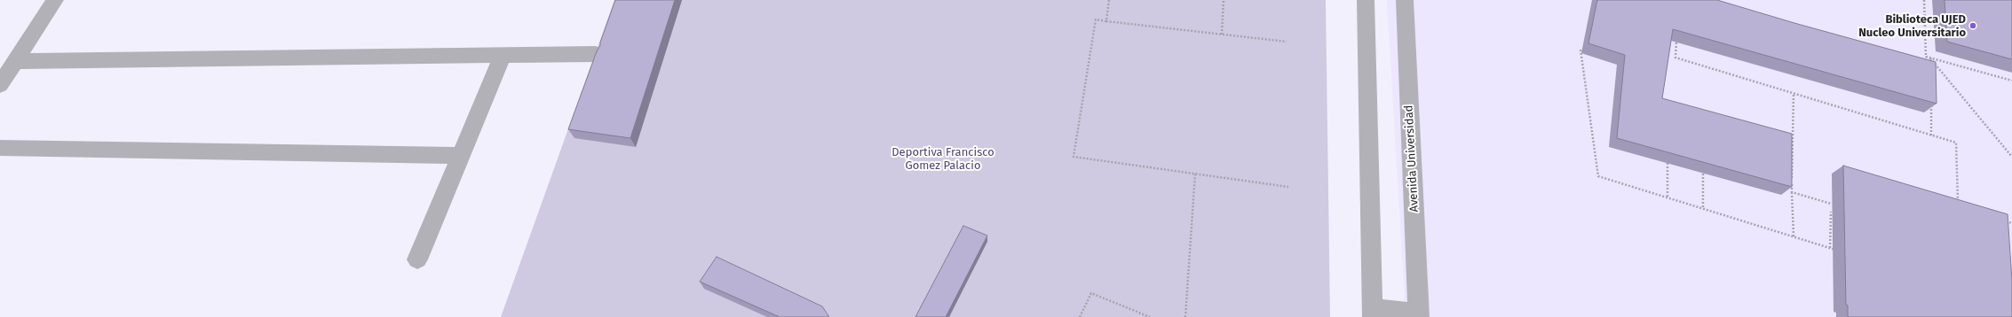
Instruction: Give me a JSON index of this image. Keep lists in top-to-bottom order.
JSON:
{
  "streets": {
    "street": ["Avenida Universidad"]
  },
  "parks": ["Deportiva Francisco Gomez Palacio"],
  "places": ["Biblioteca UJED Nucleo Universitario"]
}
